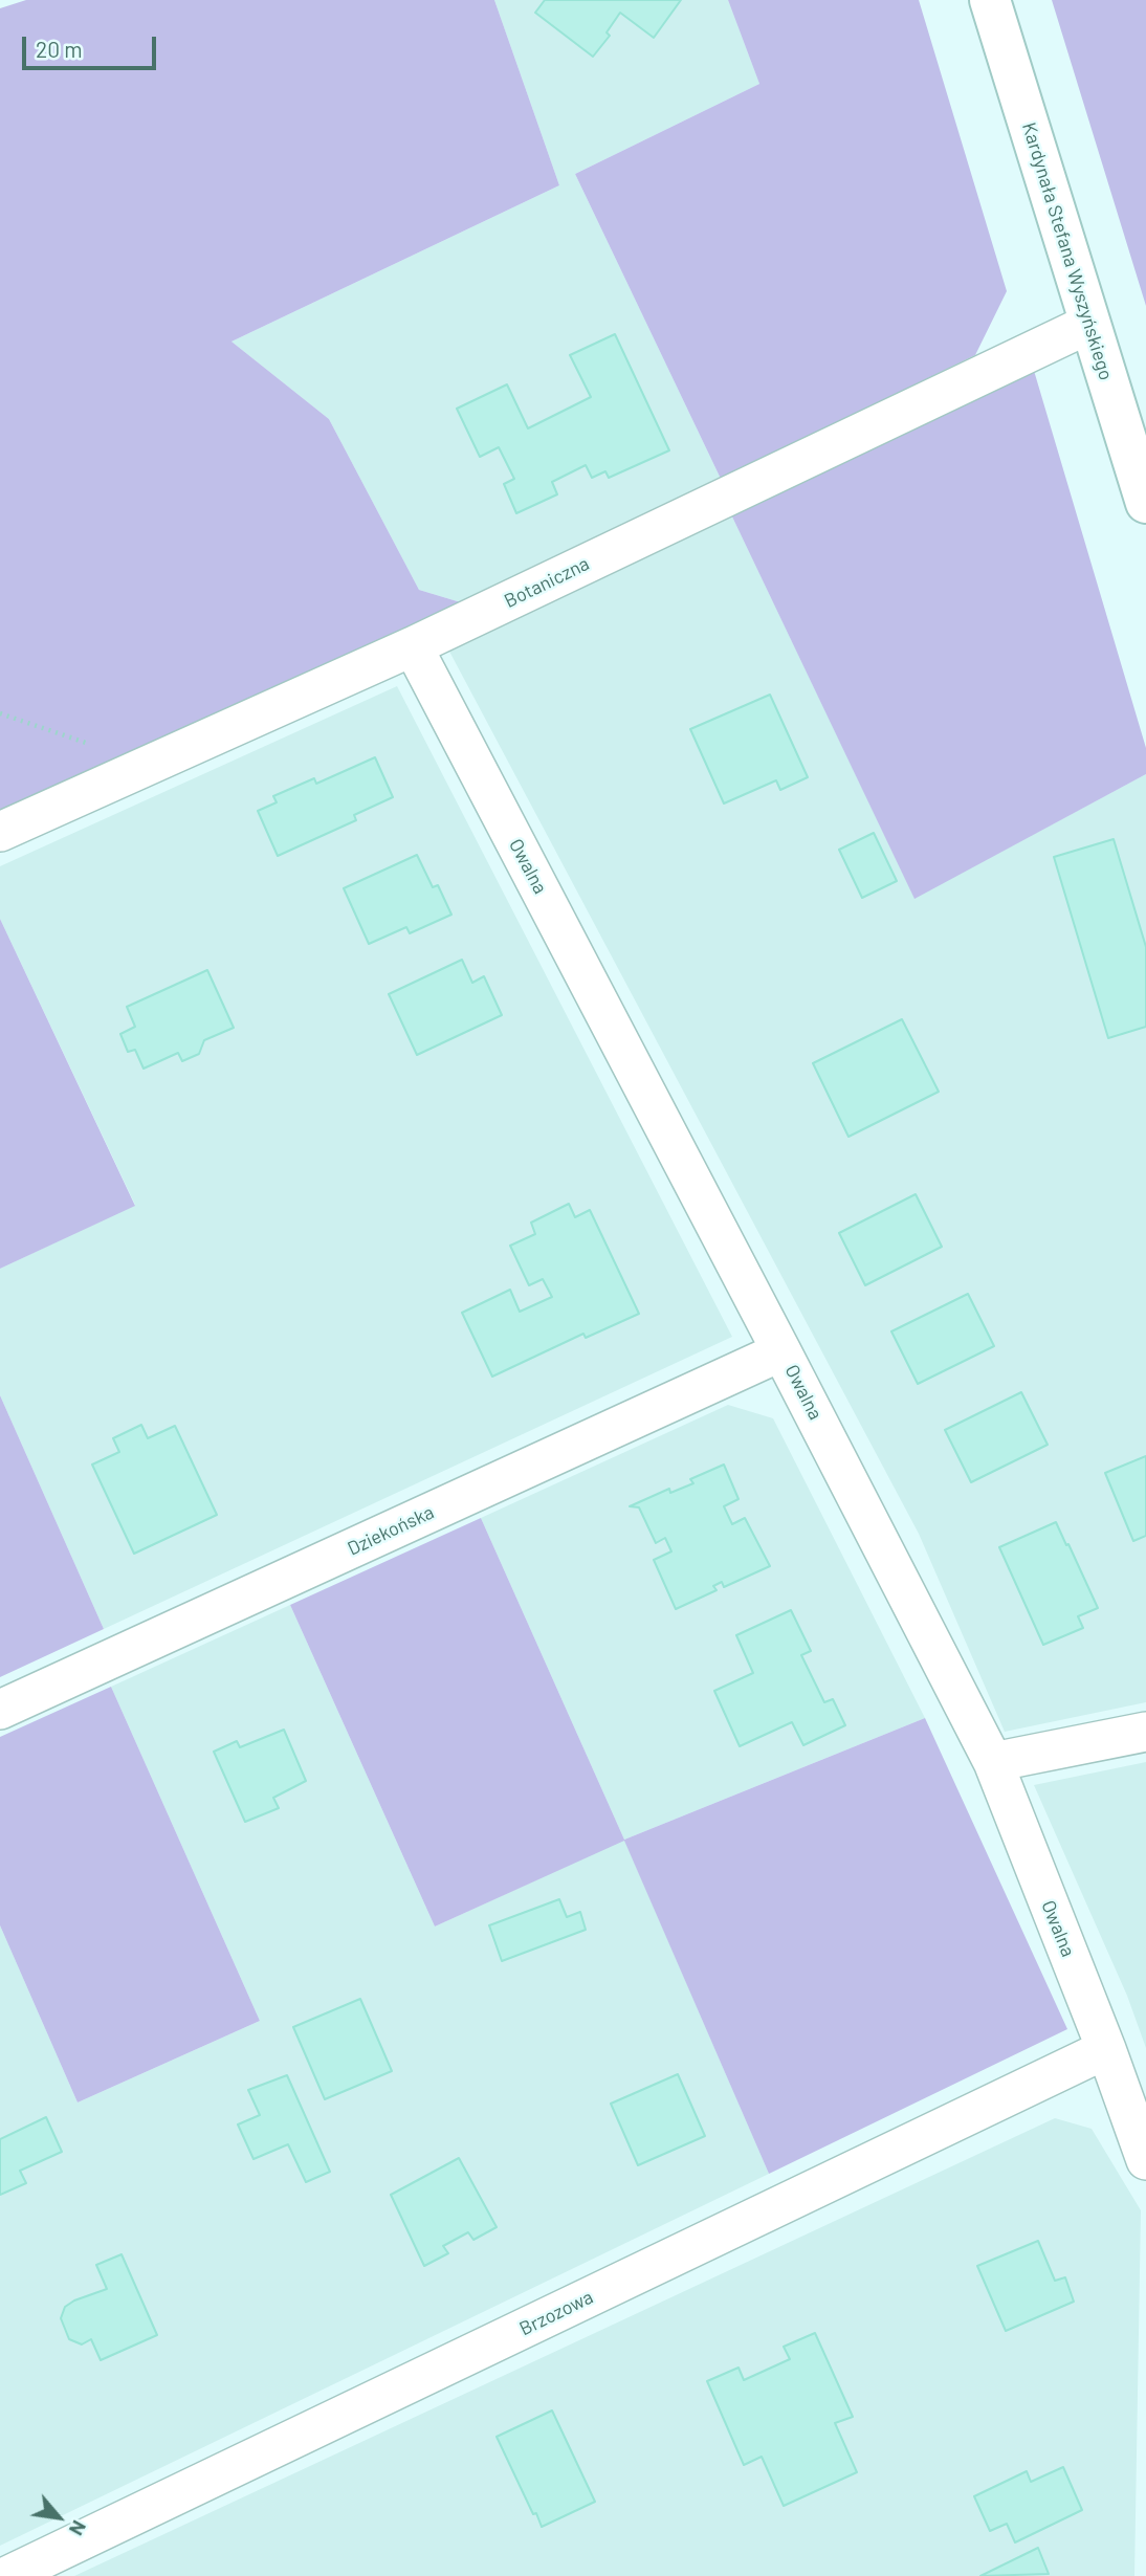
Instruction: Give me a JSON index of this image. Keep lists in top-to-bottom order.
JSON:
{
  "streets": {
    "main road": ["Kardynała Stefana Wyszyńskiego"],
    "street": [
      "Botaniczna",
      "Owalna",
      "Dziekońska",
      "Brzozowa"
    ]
  },
  "crossings": [
    ["Kardynała Stefana Wyszyńskiego", "Botaniczna"],
    ["Botaniczna", "Owalna"],
    ["Owalna", "Dziekońska"],
    ["Owalna", "Brzozowa"]
  ],
  "scale_bar": "20 m",
  "north": "bottom right"
}
